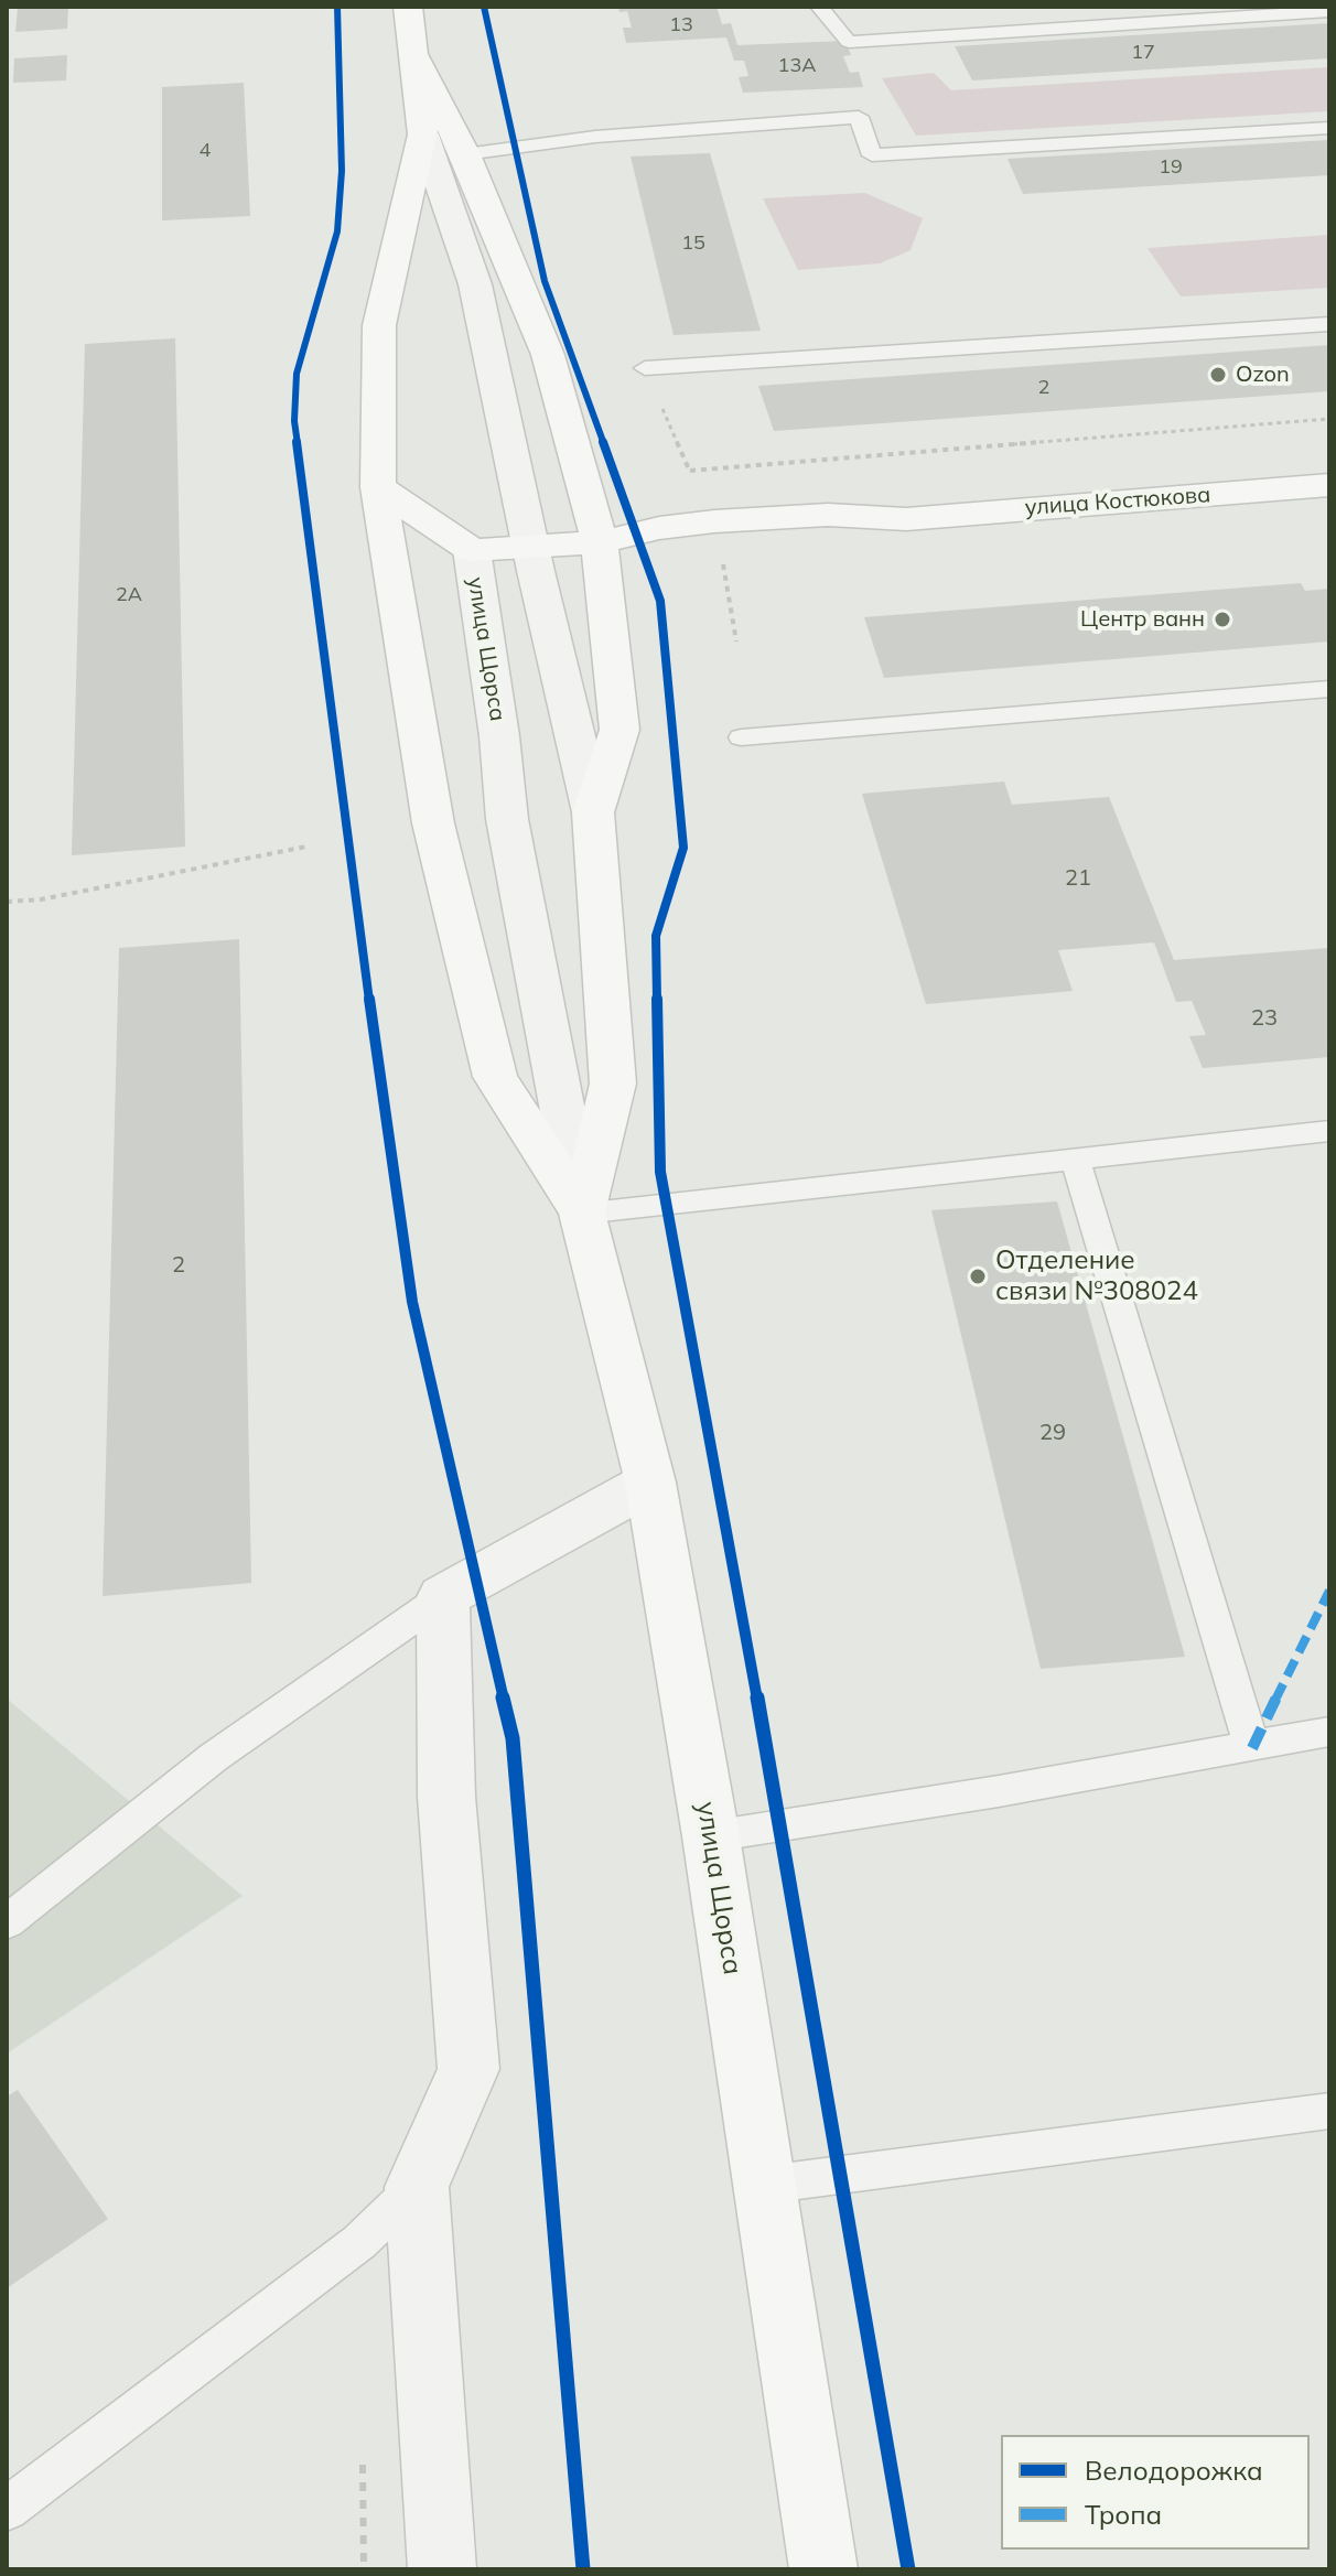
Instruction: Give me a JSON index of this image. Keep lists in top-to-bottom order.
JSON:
{
  "streets": {
    "main road": ["улица Костюкова", "улица Щорса"]
  },
  "crossings": [
    ["улица Костюкова", "улица Щорса"]
  ],
  "places": ["Ozon", "Центр ванн", "Отделение связи №308024"],
  "house_numbers": [
    "13",
    "17",
    "13А",
    "4",
    "19",
    "15",
    "2",
    "2А",
    "21",
    "23",
    "2",
    "29"
  ],
  "legend": ["Велодорожка", "Тропа"]
}
